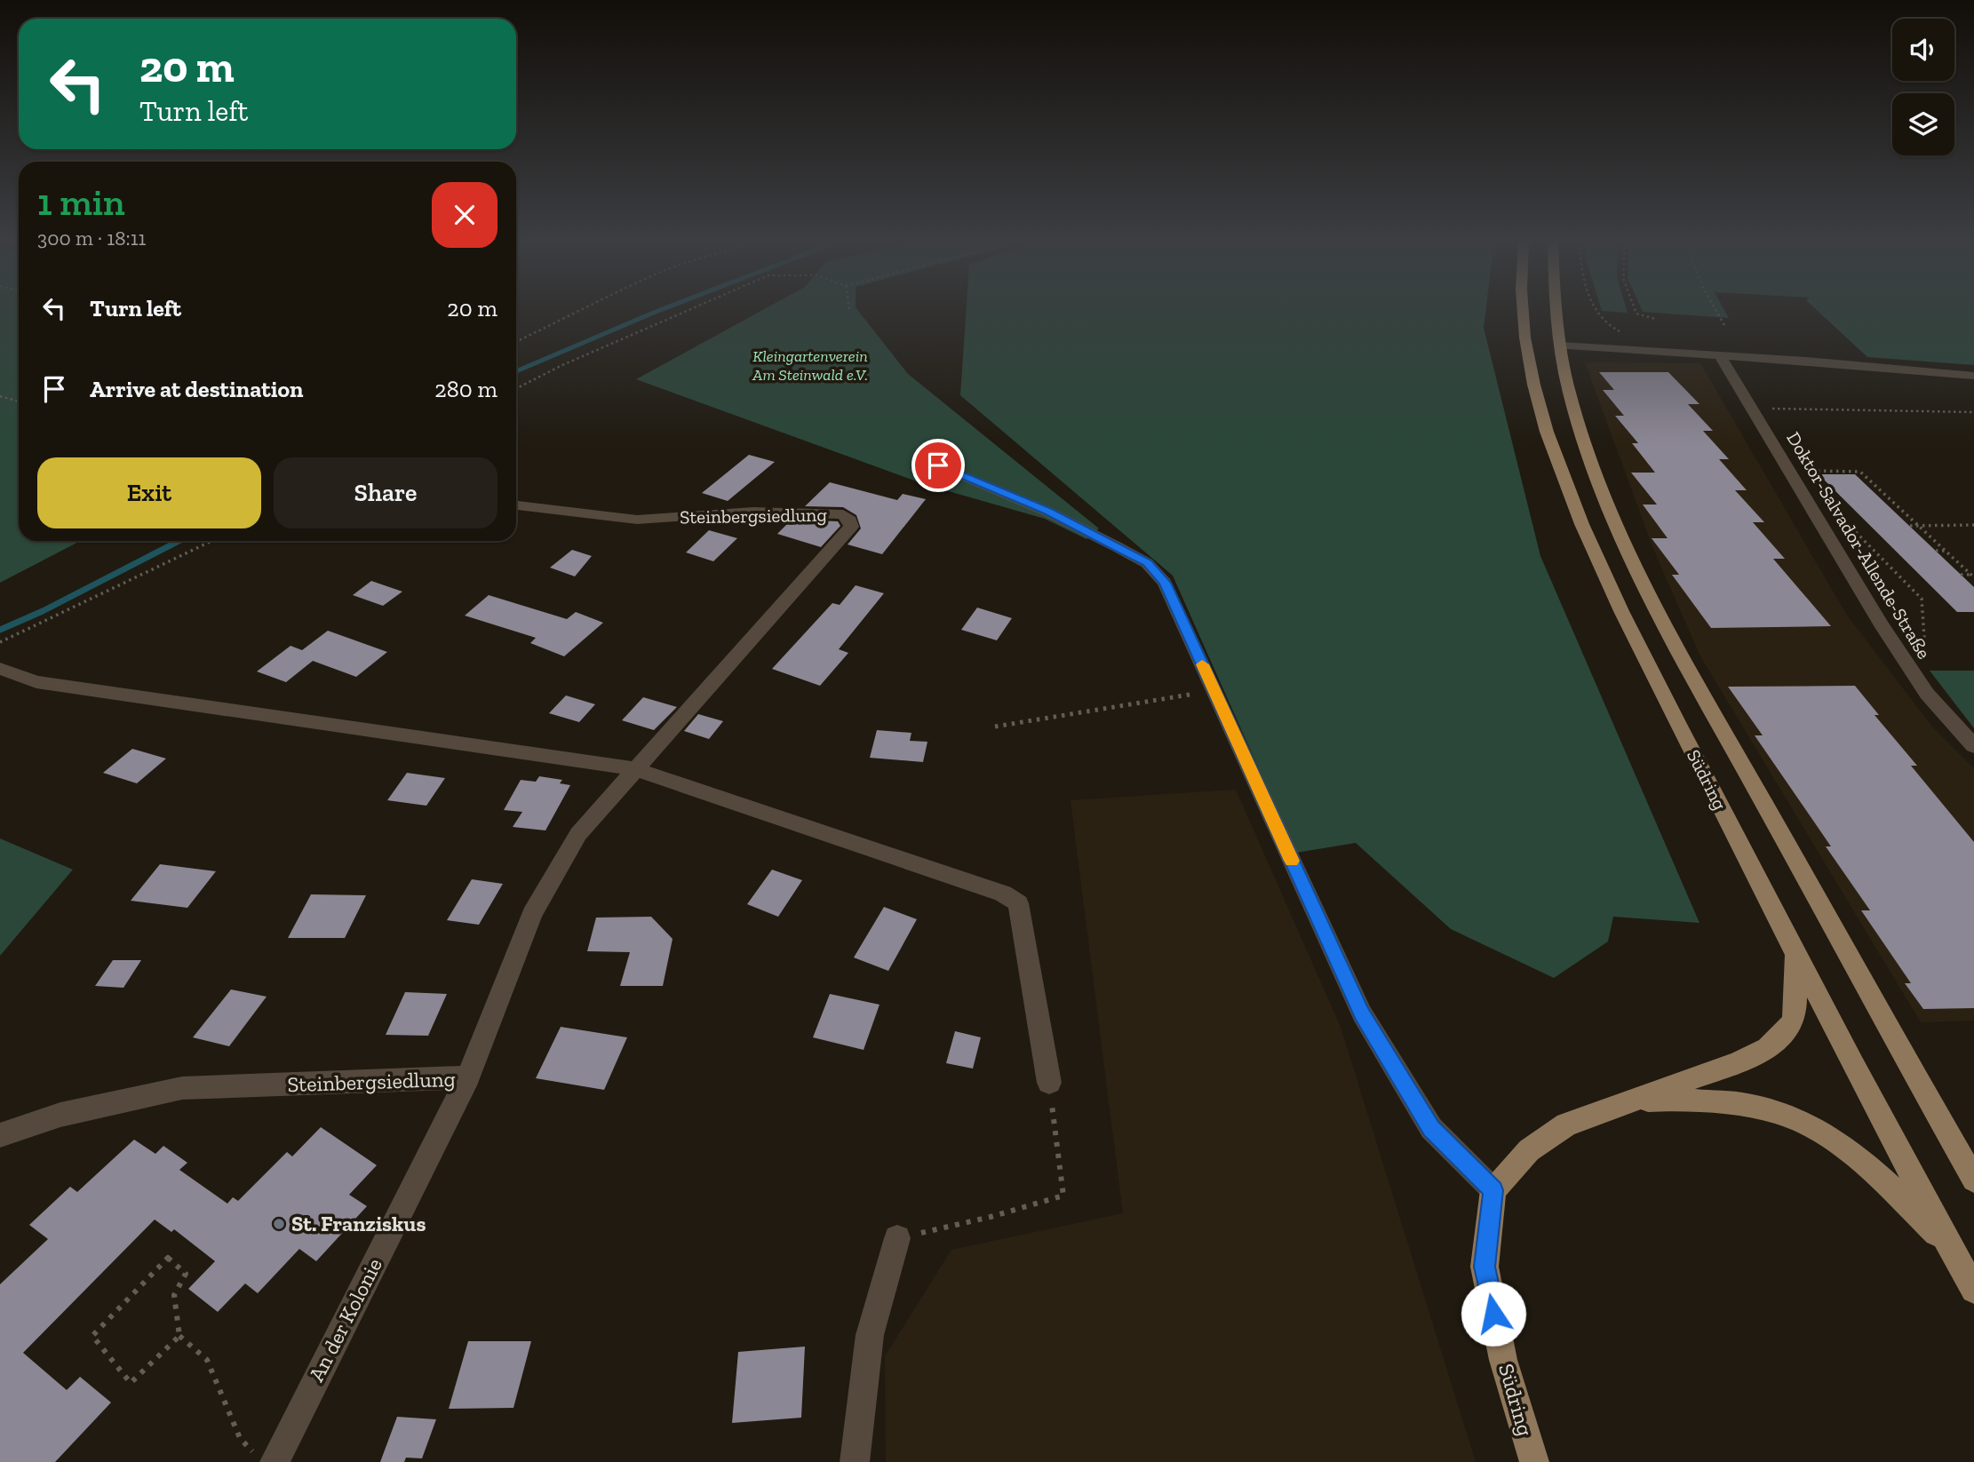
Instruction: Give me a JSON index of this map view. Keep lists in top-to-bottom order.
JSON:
{
  "streets": {
    "main road": ["Südring"],
    "street": ["Steinbergsiedlung", "Doktor-Salvador-Allende-Straße", "An der Kolonie"]
  },
  "crossings": [
    ["Steinbergsiedlung", "An der Kolonie"]
  ],
  "parks": ["Kleingartenverein Am Steinwald e.V."],
  "places": ["St. Franziskus"],
  "page": {
    "turn": ["20 m", "Turn left"],
    "heading": ["1 min", "300 m · 18:11"],
    "list": [
      {
        "name": "Turn left",
        "value": "20 m"
      },
      {
        "name": "Arrive at destination",
        "value": "280 m"
      }
    ],
    "buttons": ["Exit", "Share"]
  }
}
